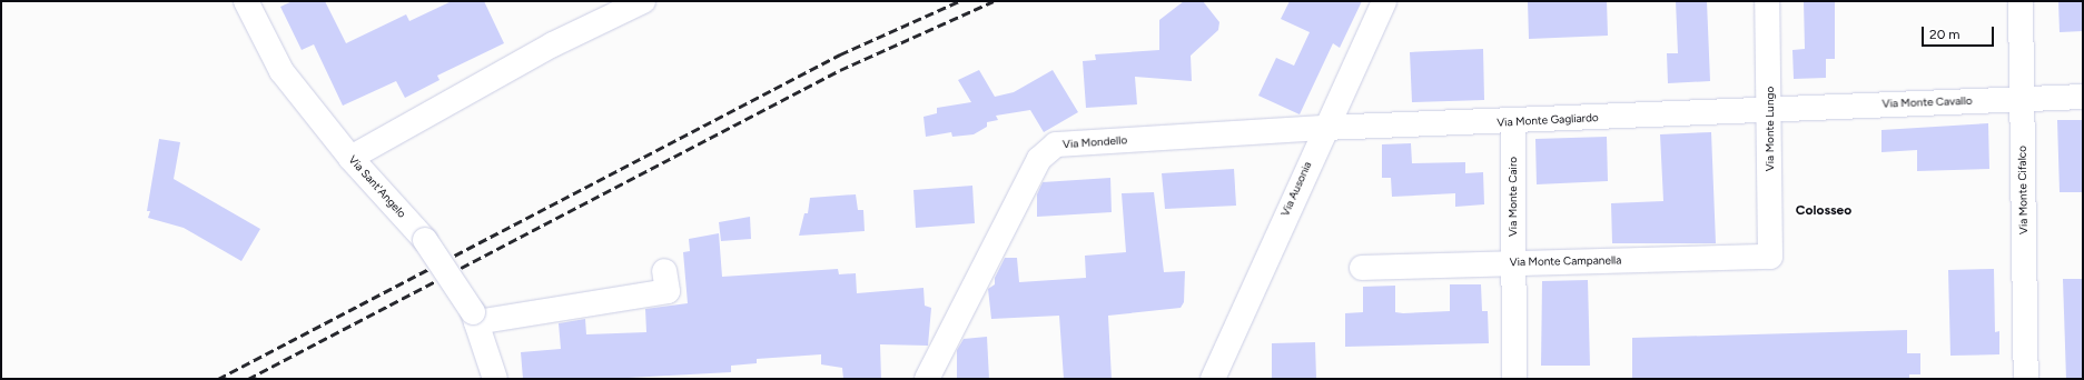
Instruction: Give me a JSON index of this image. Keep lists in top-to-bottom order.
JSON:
{
  "streets": {
    "street": [
      "Via Monte Cavallo",
      "Via Monte Gagliardo",
      "Via Monte Lungo",
      "Via Mondello",
      "Via Sant'Angelo",
      "Via Ausonia",
      "Via Monte Cifalco",
      "Via Monte Cairo",
      "Via Monte Campanella"
    ]
  },
  "crossings": [
    ["Via Monte Cavallo", "Via Monte Gagliardo"],
    ["Via Monte Cavallo", "Via Monte Lungo"],
    ["Via Monte Cavallo", "Via Monte Cifalco"],
    ["Via Monte Gagliardo", "Via Monte Lungo"],
    ["Via Monte Gagliardo", "Via Mondello"],
    ["Via Monte Gagliardo", "Via Ausonia"],
    ["Via Monte Gagliardo", "Via Monte Cairo"],
    ["Via Monte Lungo", "Via Monte Campanella"],
    ["Via Mondello", "Via Ausonia"],
    ["Via Monte Cairo", "Via Monte Campanella"]
  ],
  "districts": ["Colosseo"],
  "scale_bar": "20 m"
}
